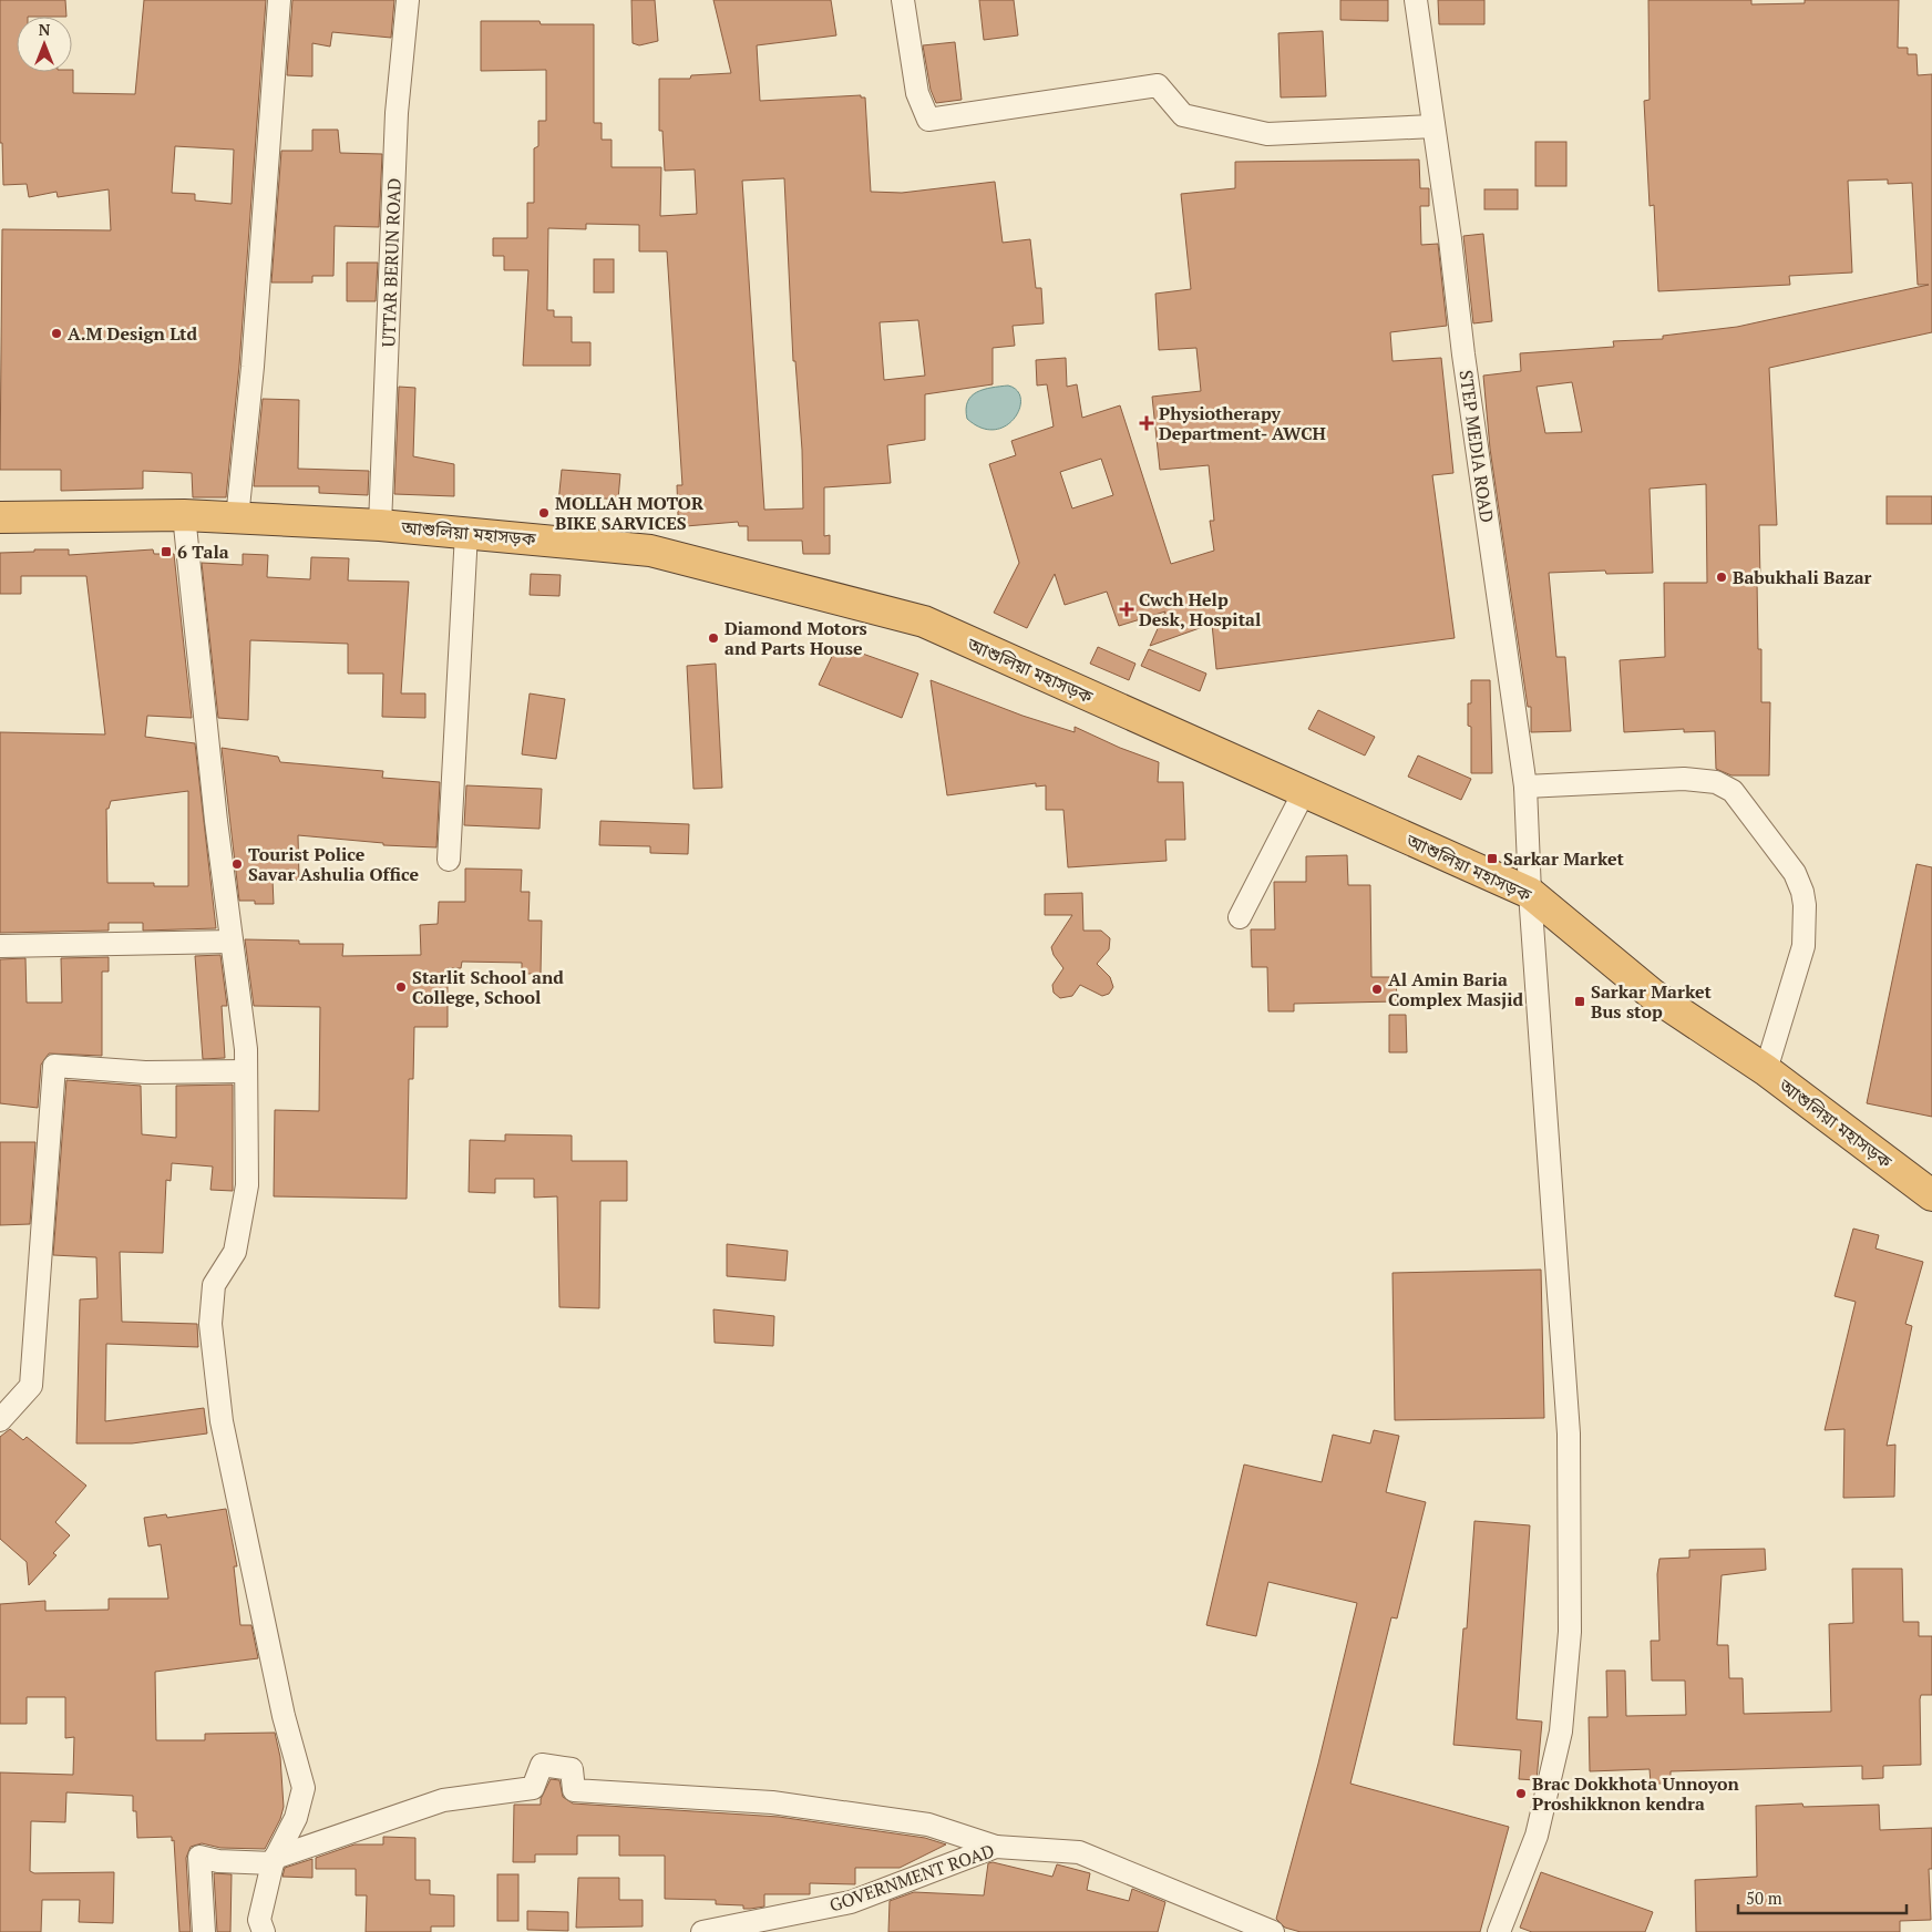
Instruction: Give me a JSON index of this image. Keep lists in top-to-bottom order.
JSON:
{
  "streets": {
    "highway": ["আশুলিয়া মহাসড়ক"],
    "street": ["UTTAR BERUN ROAD", "STEP MEDIA ROAD", "GOVERNMENT ROAD"]
  },
  "crossings": [
    ["UTTAR BERUN ROAD", "আশুলিয়া মহাসড়ক"],
    ["STEP MEDIA ROAD", "আশুলিয়া মহাসড়ক"]
  ],
  "places": {
    "other": [
      "A.M Design Ltd",
      "MOLLAH MOTOR BIKE SARVICES",
      "Babukhali Bazar",
      "Diamond Motors and Parts House",
      "Tourist Police Savar Ashulia Office",
      "Starlit School and College, School",
      "Al Amin Baria Complex Masjid",
      "Brac Dokkhota Unnoyon Proshikknon kendra"
    ],
    "health": ["Physiotherapy Department- AWCH", "Cwch Help Desk, Hospital"],
    "transit": ["6 Tala", "Sarkar Market", "Sarkar Market Bus stop"]
  },
  "scale_bar": "50 m",
  "north": "top"
}
